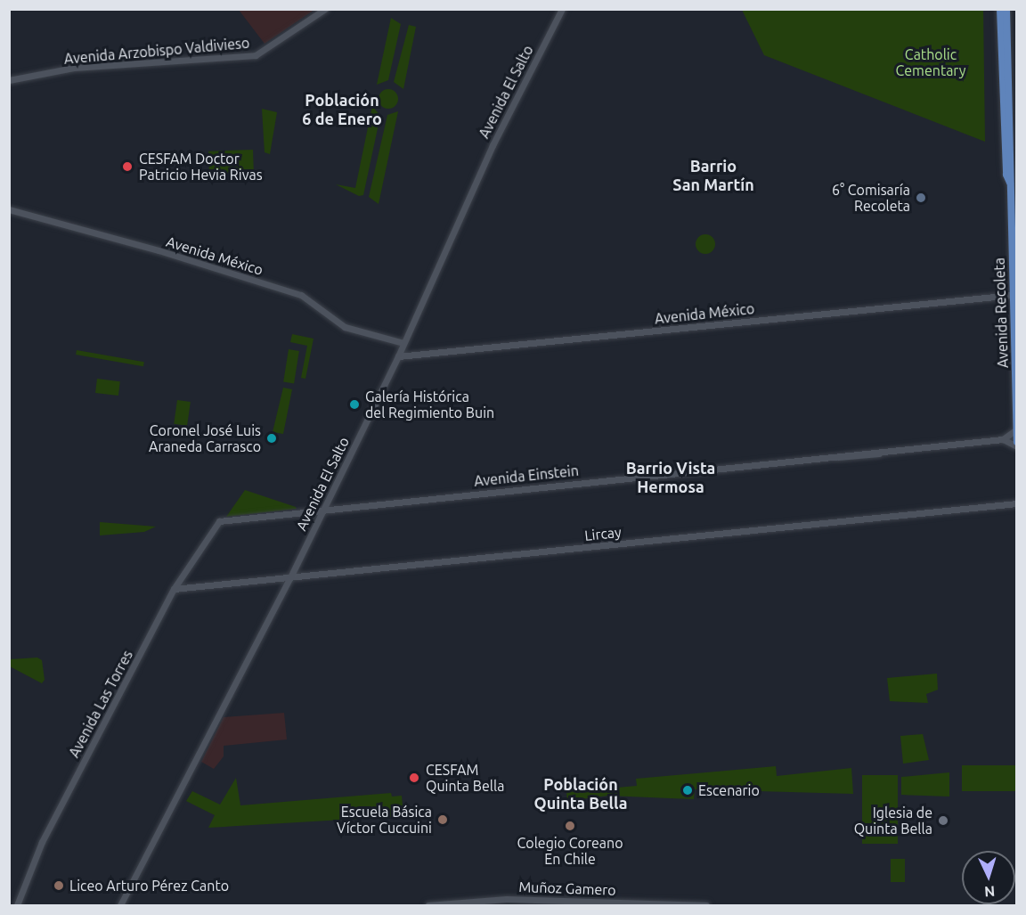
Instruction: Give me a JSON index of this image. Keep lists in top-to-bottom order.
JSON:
{
  "streets": {
    "main road": ["Avenida Recoleta"],
    "street": [
      "Avenida Arzobispo Valdivieso",
      "Avenida El Salto",
      "Avenida México",
      "Avenida Einstein",
      "Lircay",
      "Avenida Las Torres",
      "Muñoz Gamero"
    ]
  },
  "crossings": [
    ["Avenida El Salto", "Avenida México"],
    ["Avenida El Salto", "Avenida Einstein"],
    ["Avenida El Salto", "Lircay"],
    ["Avenida México", "Avenida Recoleta"],
    ["Avenida Einstein", "Avenida Las Torres"],
    ["Lircay", "Avenida Las Torres"]
  ],
  "districts": [
    "Población 6 de Enero",
    "Barrio San Martín",
    "Barrio Vista Hermosa",
    "Población Quinta Bella"
  ],
  "parks": ["Catholic Cementary"],
  "places": [
    "CESFAM Doctor Patricio Hevia Rivas",
    "6° Comisaría Recoleta",
    "Galería Histórica del Regimiento Buin",
    "Coronel José Luis Araneda Carrasco",
    "CESFAM Quinta Bella",
    "Escenario",
    "Escuela Básica Víctor Cuccuini",
    "Iglesia de Quinta Bella",
    "Colegio Coreano En Chile",
    "Liceo Arturo Pérez Canto"
  ],
  "north": "bottom"
}
